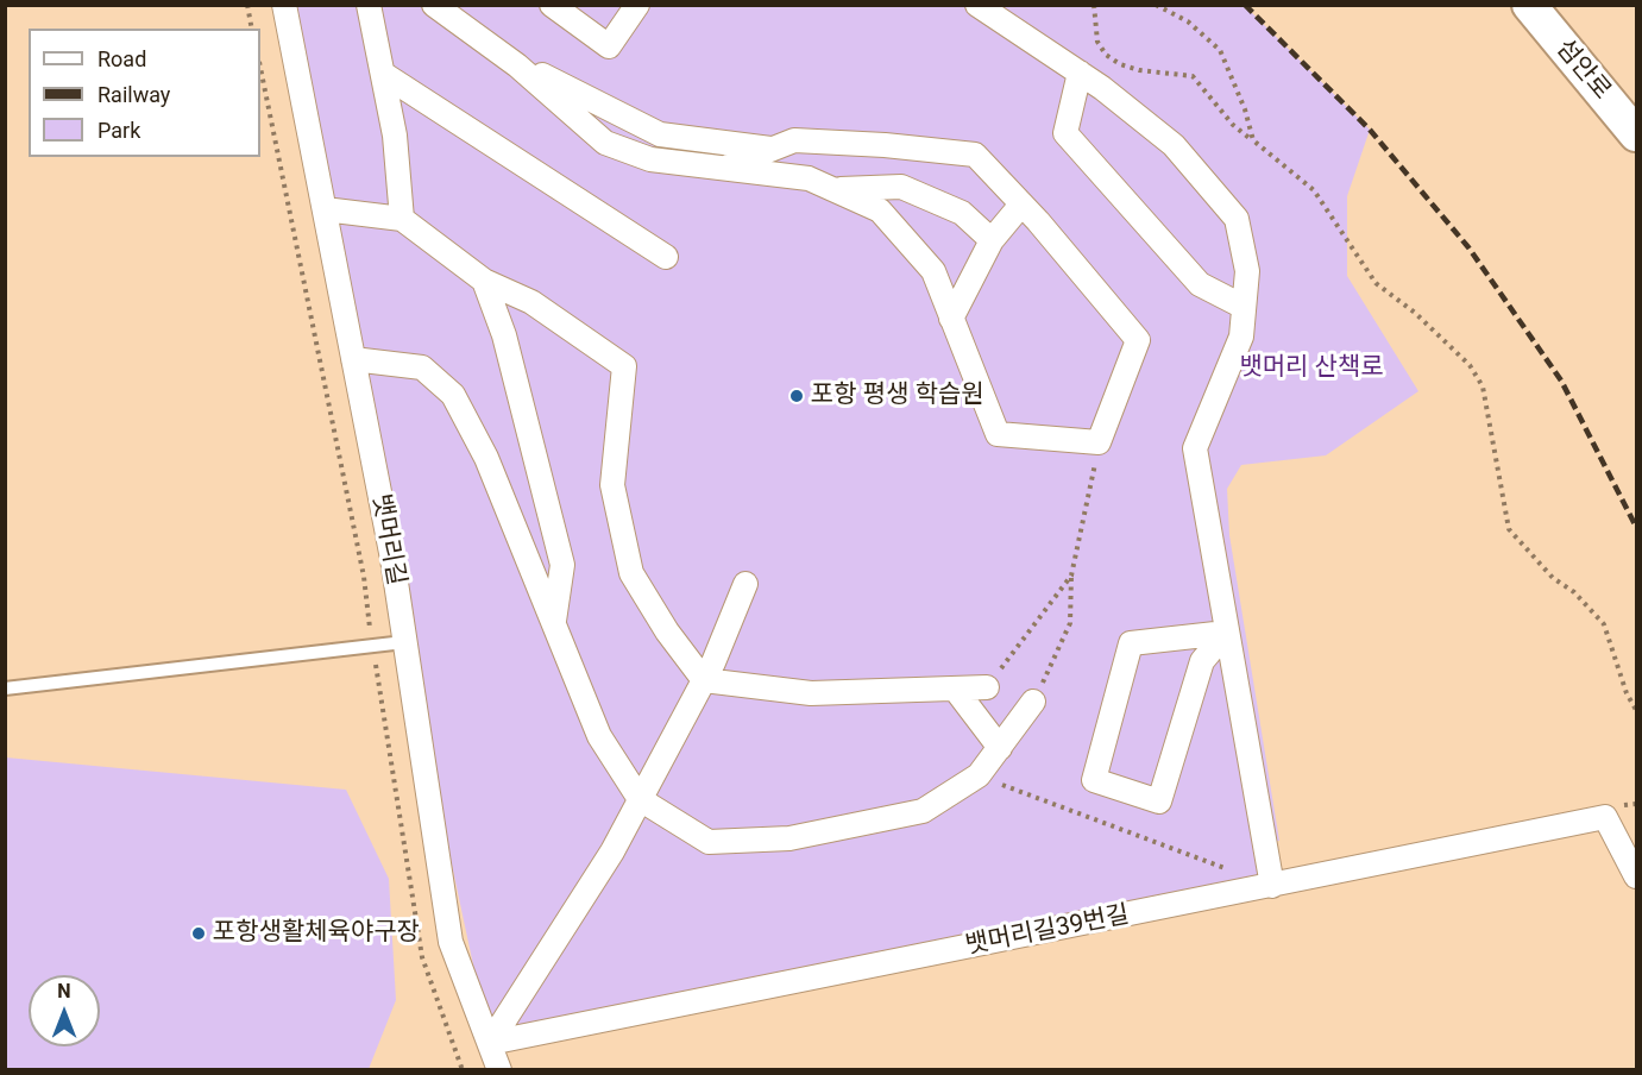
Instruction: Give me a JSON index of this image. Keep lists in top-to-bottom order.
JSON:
{
  "streets": {
    "main road": ["섬안로"],
    "street": ["뱃머리길", "뱃머리길39번길"]
  },
  "crossings": [
    ["뱃머리길", "뱃머리길39번길"]
  ],
  "parks": ["뱃머리 산책로"],
  "places": ["포항 평생 학습원", "포항생활체육야구장"],
  "legend": ["Road", "Railway", "Park"],
  "north": "top"
}
